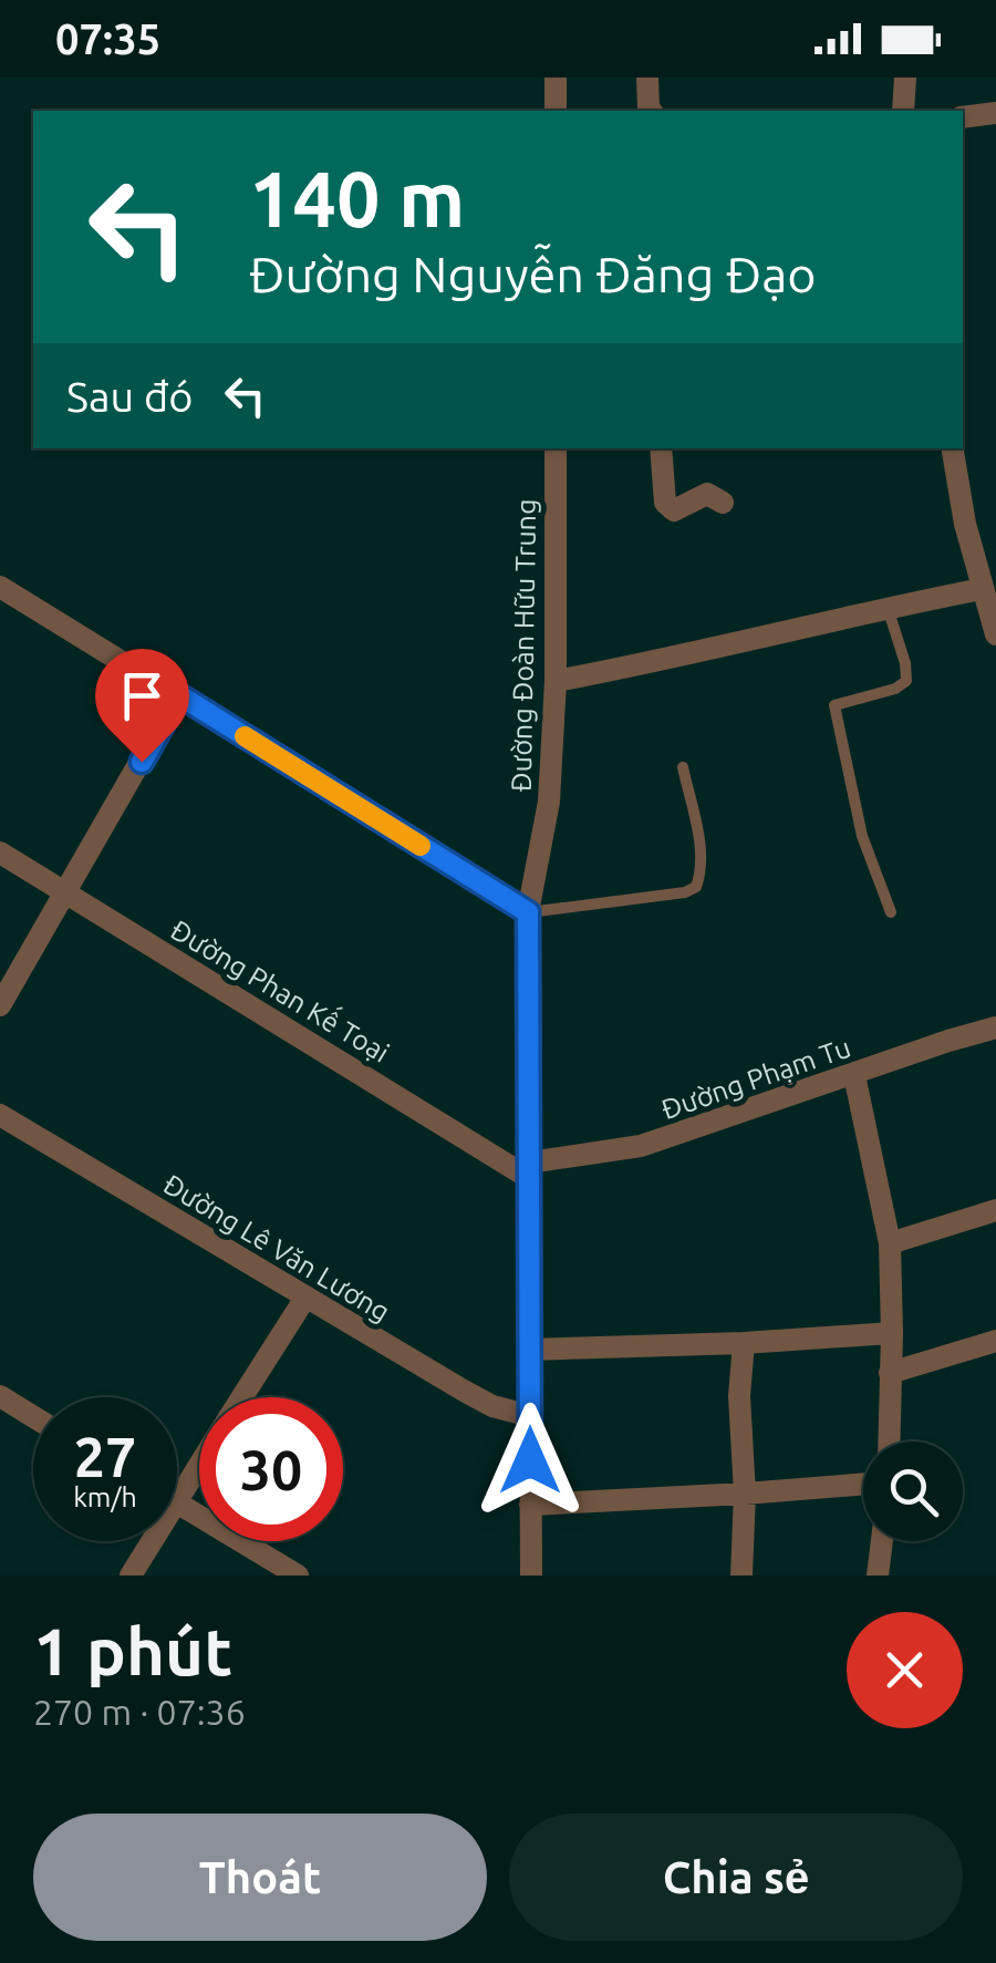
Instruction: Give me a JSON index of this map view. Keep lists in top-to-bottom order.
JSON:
{
  "streets": {
    "street": [
      "Đường Đoàn Hữu Trung",
      "Đường Phan Kế Toại",
      "Đường Phạm Tu",
      "Đường Lê Văn Lương"
    ]
  },
  "crossings": [
    ["Đường Đoàn Hữu Trung", "Đường Phan Kế Toại"],
    ["Đường Đoàn Hữu Trung", "Đường Phạm Tu"],
    ["Đường Đoàn Hữu Trung", "Đường Lê Văn Lương"],
    ["Đường Phan Kế Toại", "Đường Phạm Tu"]
  ],
  "page": {
    "status": "07:35",
    "turn": ["140 m", "Đường Nguyễn Đăng Đạo"],
    "then": "Sau đó",
    "speed": "27 km/h",
    "limit": "30",
    "heading": ["1 phút", "270 m · 07:36"],
    "buttons": ["Thoát", "Chia sẻ"]
  }
}
